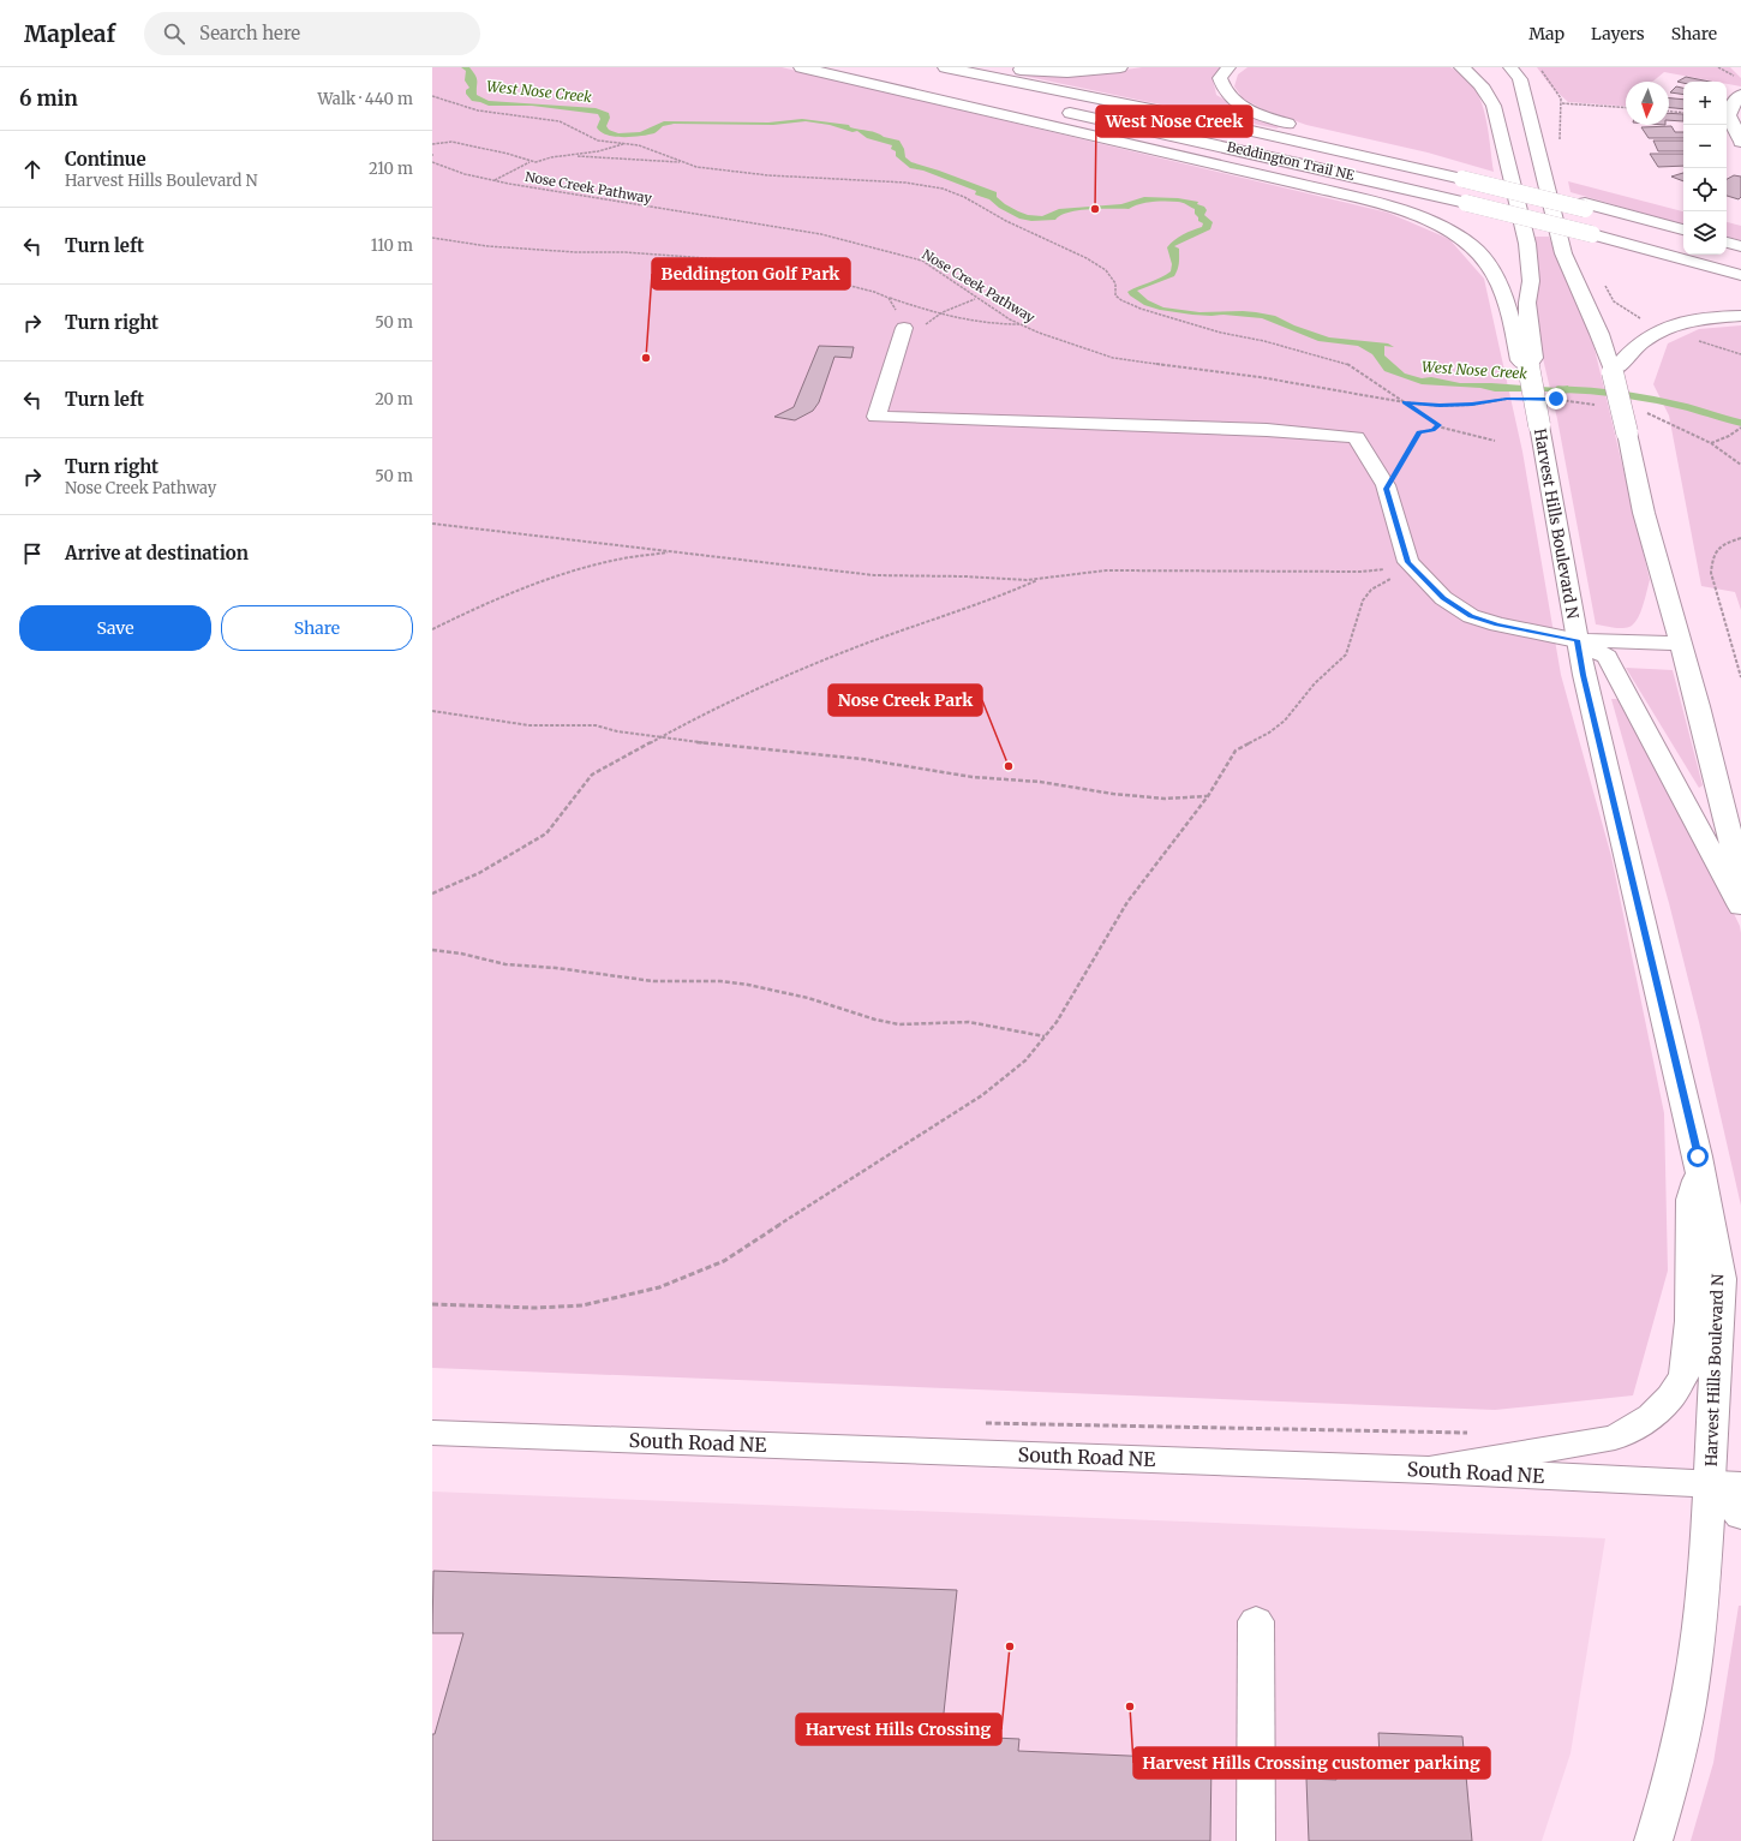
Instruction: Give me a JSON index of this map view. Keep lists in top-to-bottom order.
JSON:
{
  "streets": {
    "main road": ["Beddington Trail NE", "Harvest Hills Boulevard N", "South Road NE"],
    "path": ["Nose Creek Pathway"]
  },
  "crossings": [
    ["Harvest Hills Boulevard N", "South Road NE"]
  ],
  "water": ["West Nose Creek"],
  "places": [
    "West Nose Creek",
    "Beddington Golf Park",
    "Nose Creek Park",
    "Harvest Hills Crossing",
    "Harvest Hills Crossing customer parking"
  ],
  "north": "bottom",
  "page": {
    "header": "Mapleaf",
    "search": "Search here",
    "nav": ["Map", "Layers", "Share"],
    "heading": ["6 min", "Walk · 440 m"],
    "map_buttons": ["+", "−"],
    "list": [
      ["Continue", "Harvest Hills Boulevard N", "210 m"],
      ["Turn left", "110 m"],
      ["Turn right", "50 m"],
      ["Turn left", "20 m"],
      ["Turn right", "Nose Creek Pathway", "50 m"],
      "Arrive at destination"
    ],
    "buttons": ["Save", "Share"]
  }
}
